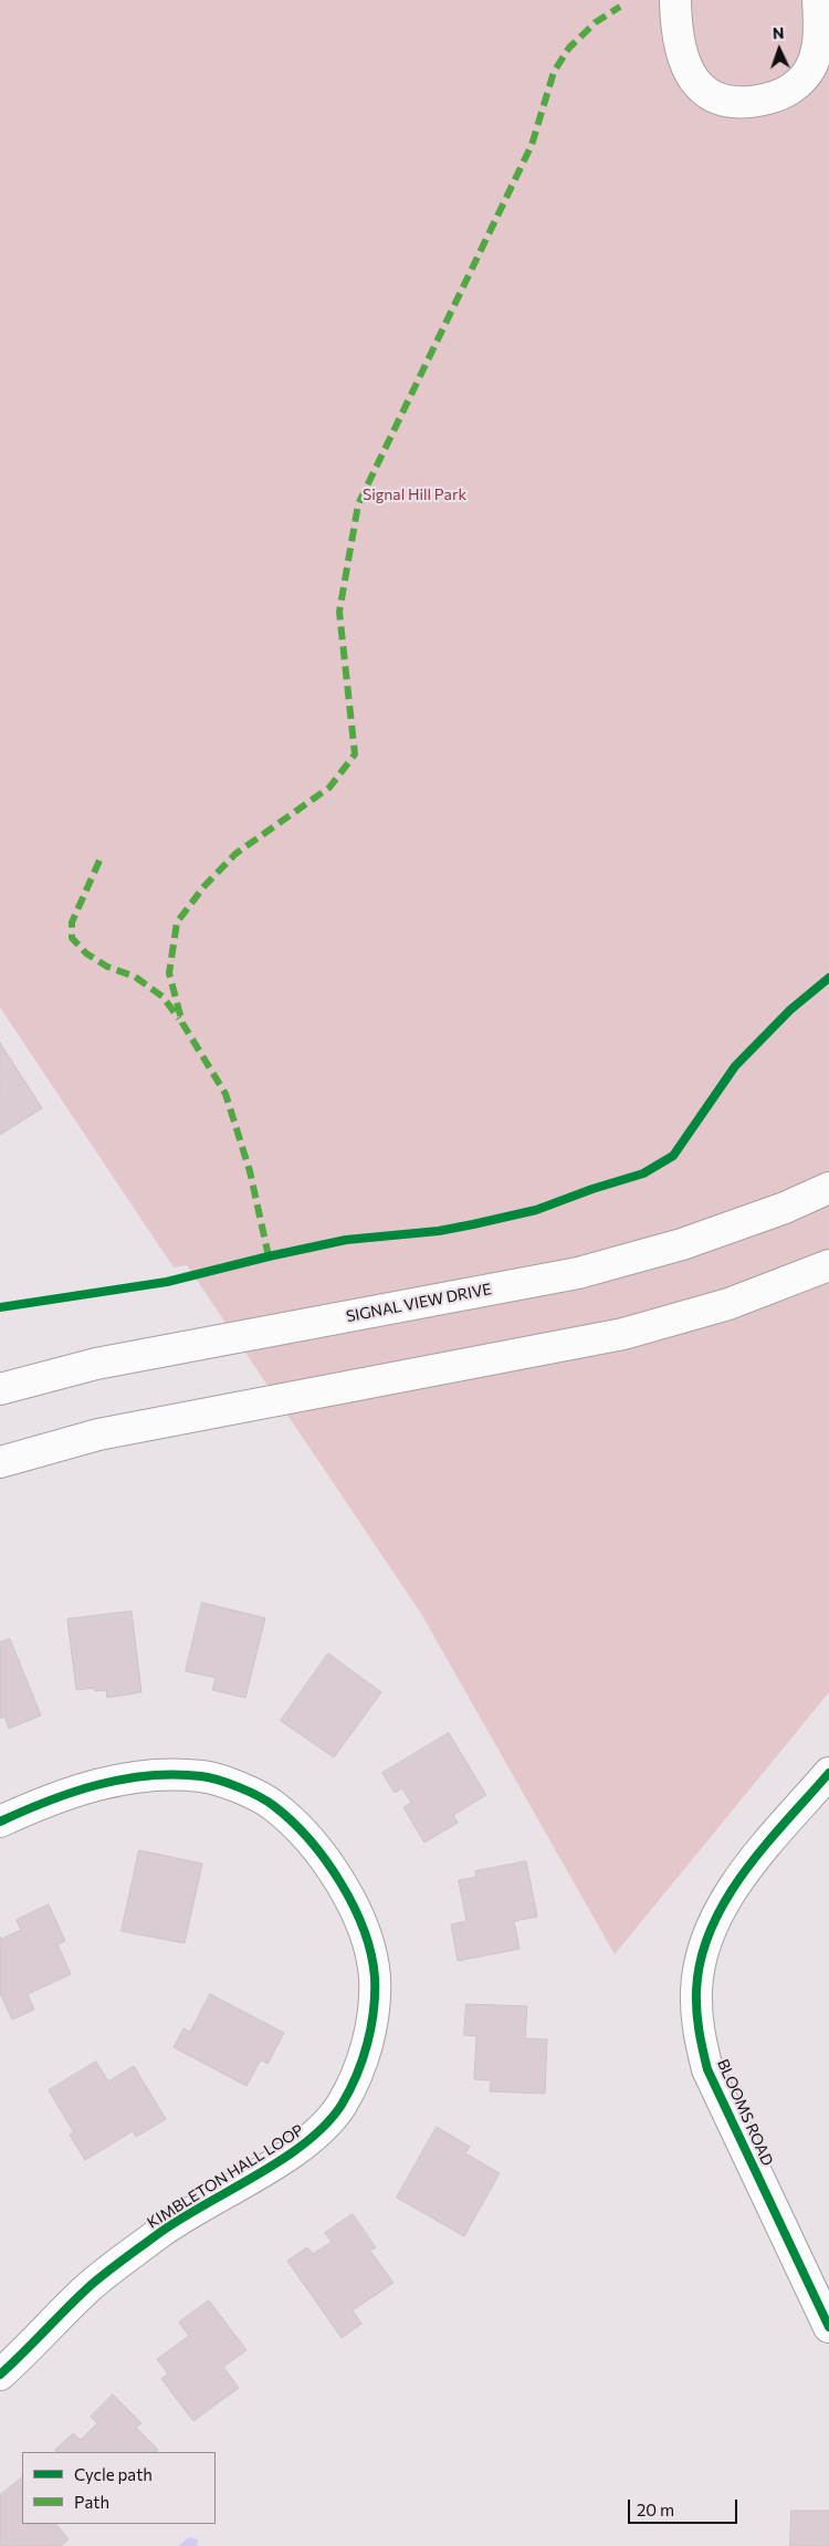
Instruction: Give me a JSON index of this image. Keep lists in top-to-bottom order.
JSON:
{
  "streets": {
    "main road": ["SIGNAL VIEW DRIVE", "BLOOMS ROAD", "KIMBLETON HALL LOOP"]
  },
  "parks": ["Signal Hill Park"],
  "legend": ["Cycle path", "Path"],
  "scale_bar": "20 m",
  "north": "top"
}
